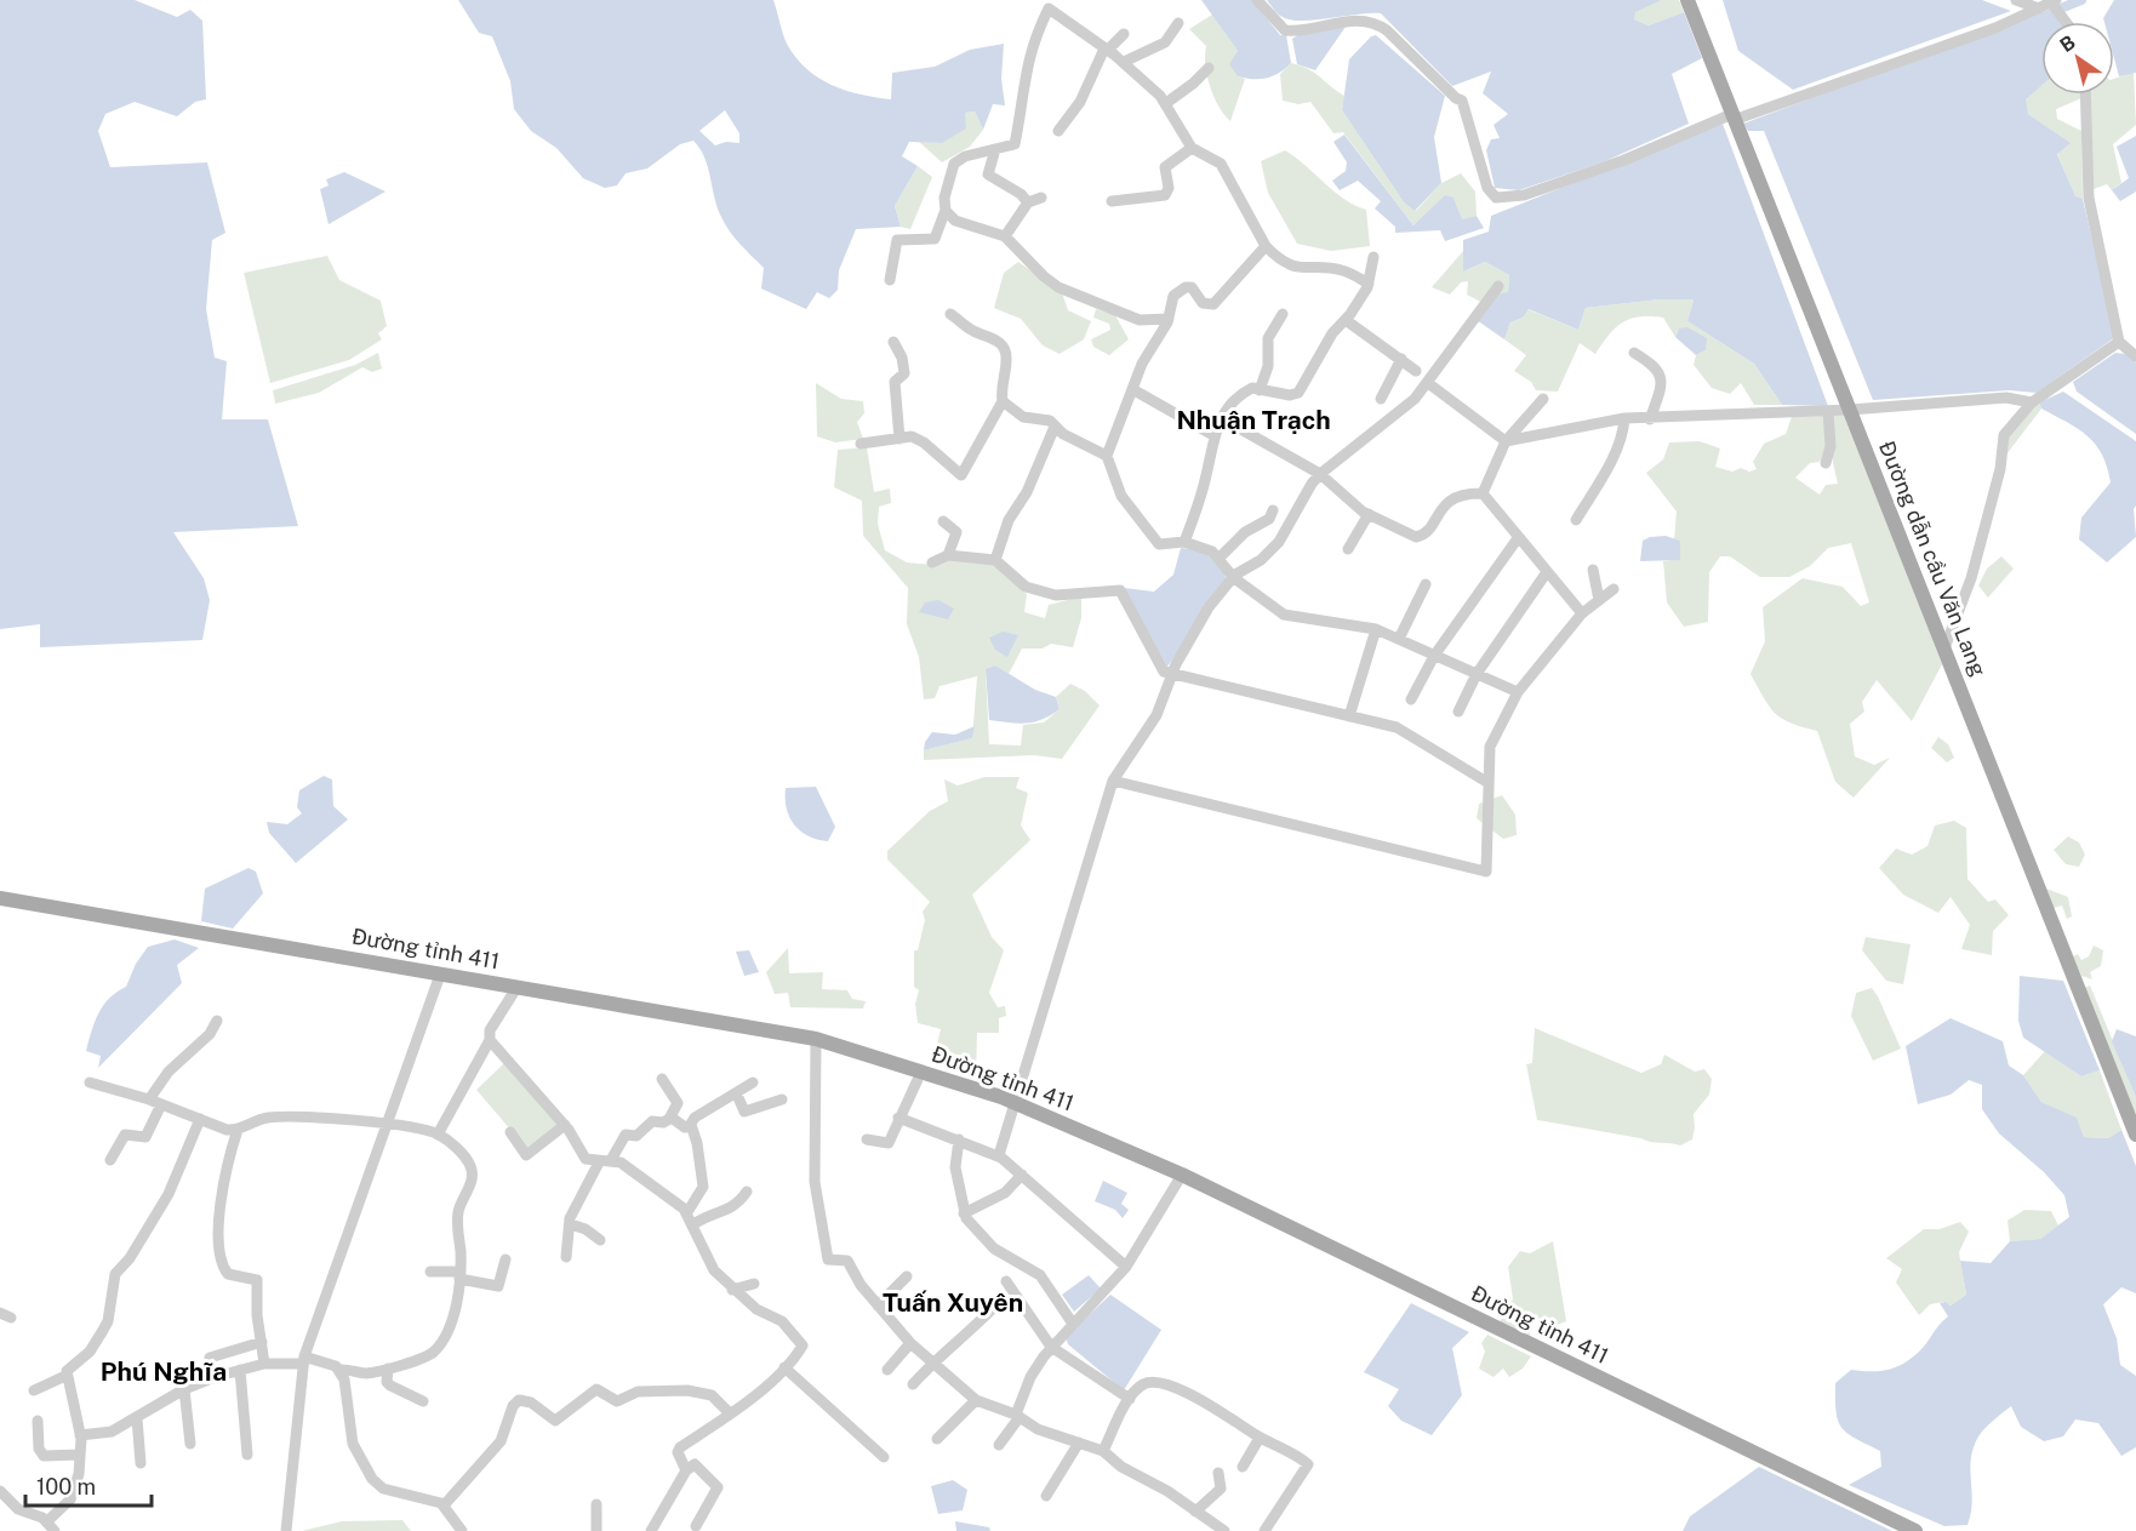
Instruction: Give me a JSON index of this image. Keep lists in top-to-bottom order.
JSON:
{
  "streets": {
    "main road": ["Đường dẫn cầu Văn Lang", "Đường tỉnh 411"]
  },
  "districts": ["Nhuận Trạch", "Tuấn Xuyên", "Phú Nghĩa"],
  "scale_bar": "100 m",
  "north": "top left"
}
